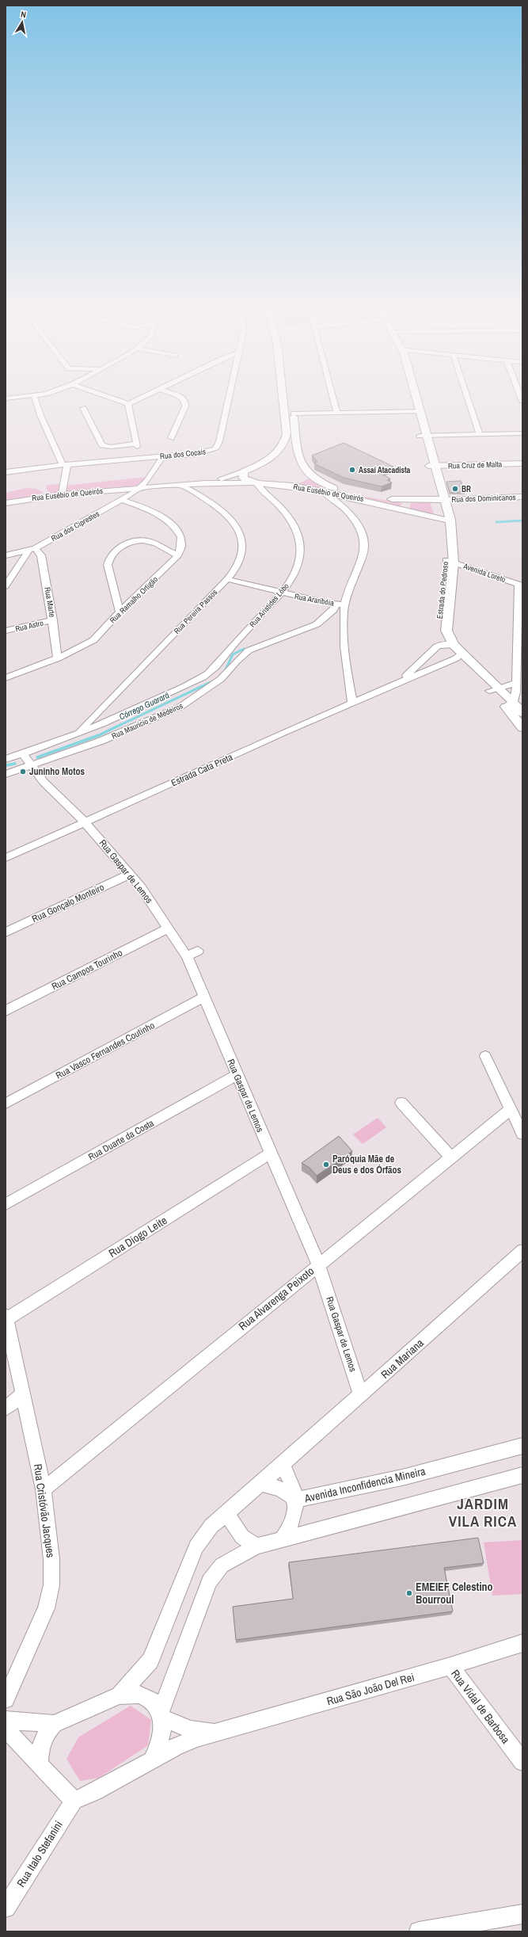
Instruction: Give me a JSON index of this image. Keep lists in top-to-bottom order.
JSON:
{
  "streets": {
    "main road": ["Rua Eusébio de Queirós", "Estrada do Pedroso"],
    "street": [
      "Rua dos Cocais",
      "Rua Cruz de Malta",
      "Rua dos Dominicanos",
      "Rua dos Ciprestes",
      "Avenida Loreto",
      "Rua Ramalho Ortigão",
      "Rua Araribóia",
      "Rua Marte",
      "Rua Aristídes Lôbo",
      "Rua Pereira Passos",
      "Rua Astro",
      "Rua Mauricio de Medeiros",
      "Estrada Cata Preta",
      "Rua Gaspar de Lemos",
      "Rua Gonçalo Monteiro",
      "Rua Campos Tourinho",
      "Rua Vasco Fernandes Coutinho",
      "Rua Duarte da Costa",
      "Rua Diogo Leite",
      "Rua Alvarenga Peixoto",
      "Rua Mariana",
      "Avenida Inconfidencia Mineira",
      "Rua Cristóvão Jacques",
      "Rua São João Del Rei",
      "Rua Vidal de Barbosa",
      "Rua Italo Stefanini"
    ]
  },
  "crossings": [
    ["Rua Cruz de Malta", "Estrada do Pedroso"],
    ["Rua Eusébio de Queirós", "Rua dos Dominicanos"],
    ["Rua Eusébio de Queirós", "Rua dos Ciprestes"],
    ["Rua Eusébio de Queirós", "Estrada do Pedroso"],
    ["Rua Eusébio de Queirós", "Rua Aristídes Lôbo"],
    ["Rua Eusébio de Queirós", "Rua Pereira Passos"],
    ["Rua dos Dominicanos", "Estrada do Pedroso"],
    ["Rua dos Ciprestes", "Rua Marte"],
    ["Avenida Loreto", "Estrada do Pedroso"],
    ["Estrada do Pedroso", "Estrada Cata Preta"],
    ["Rua Ramalho Ortigão", "Rua Marte"],
    ["Rua Araribóia", "Rua Aristídes Lôbo"],
    ["Rua Araribóia", "Rua Pereira Passos"],
    ["Rua Araribóia", "Rua Mauricio de Medeiros"],
    ["Rua Marte", "Rua Astro"],
    ["Rua Aristídes Lôbo", "Rua Pereira Passos"],
    ["Rua Aristídes Lôbo", "Rua Gaspar de Lemos"],
    ["Rua Mauricio de Medeiros", "Rua Gaspar de Lemos"],
    ["Estrada Cata Preta", "Rua Gaspar de Lemos"],
    ["Rua Gaspar de Lemos", "Rua Gonçalo Monteiro"],
    ["Rua Gaspar de Lemos", "Rua Campos Tourinho"],
    ["Rua Gaspar de Lemos", "Rua Vasco Fernandes Coutinho"],
    ["Rua Gaspar de Lemos", "Rua Duarte da Costa"],
    ["Rua Gaspar de Lemos", "Rua Diogo Leite"],
    ["Rua Gaspar de Lemos", "Rua Alvarenga Peixoto"],
    ["Rua Gaspar de Lemos", "Rua Mariana"],
    ["Rua Diogo Leite", "Rua Cristóvão Jacques"],
    ["Rua Alvarenga Peixoto", "Rua Cristóvão Jacques"],
    ["Rua Mariana", "Avenida Inconfidencia Mineira"],
    ["Rua São João Del Rei", "Rua Vidal de Barbosa"],
    ["Rua São João Del Rei", "Rua Italo Stefanini"]
  ],
  "districts": ["JARDIM VILA RICA"],
  "water": ["Córrego Guarará"],
  "places": [
    "Assaí Atacadista",
    "BR",
    "Juninho Motos",
    "Paróquia Mãe de Deus e dos Órfãos",
    "EMEIEF Celestino Bourroul"
  ],
  "north": "top"
}
